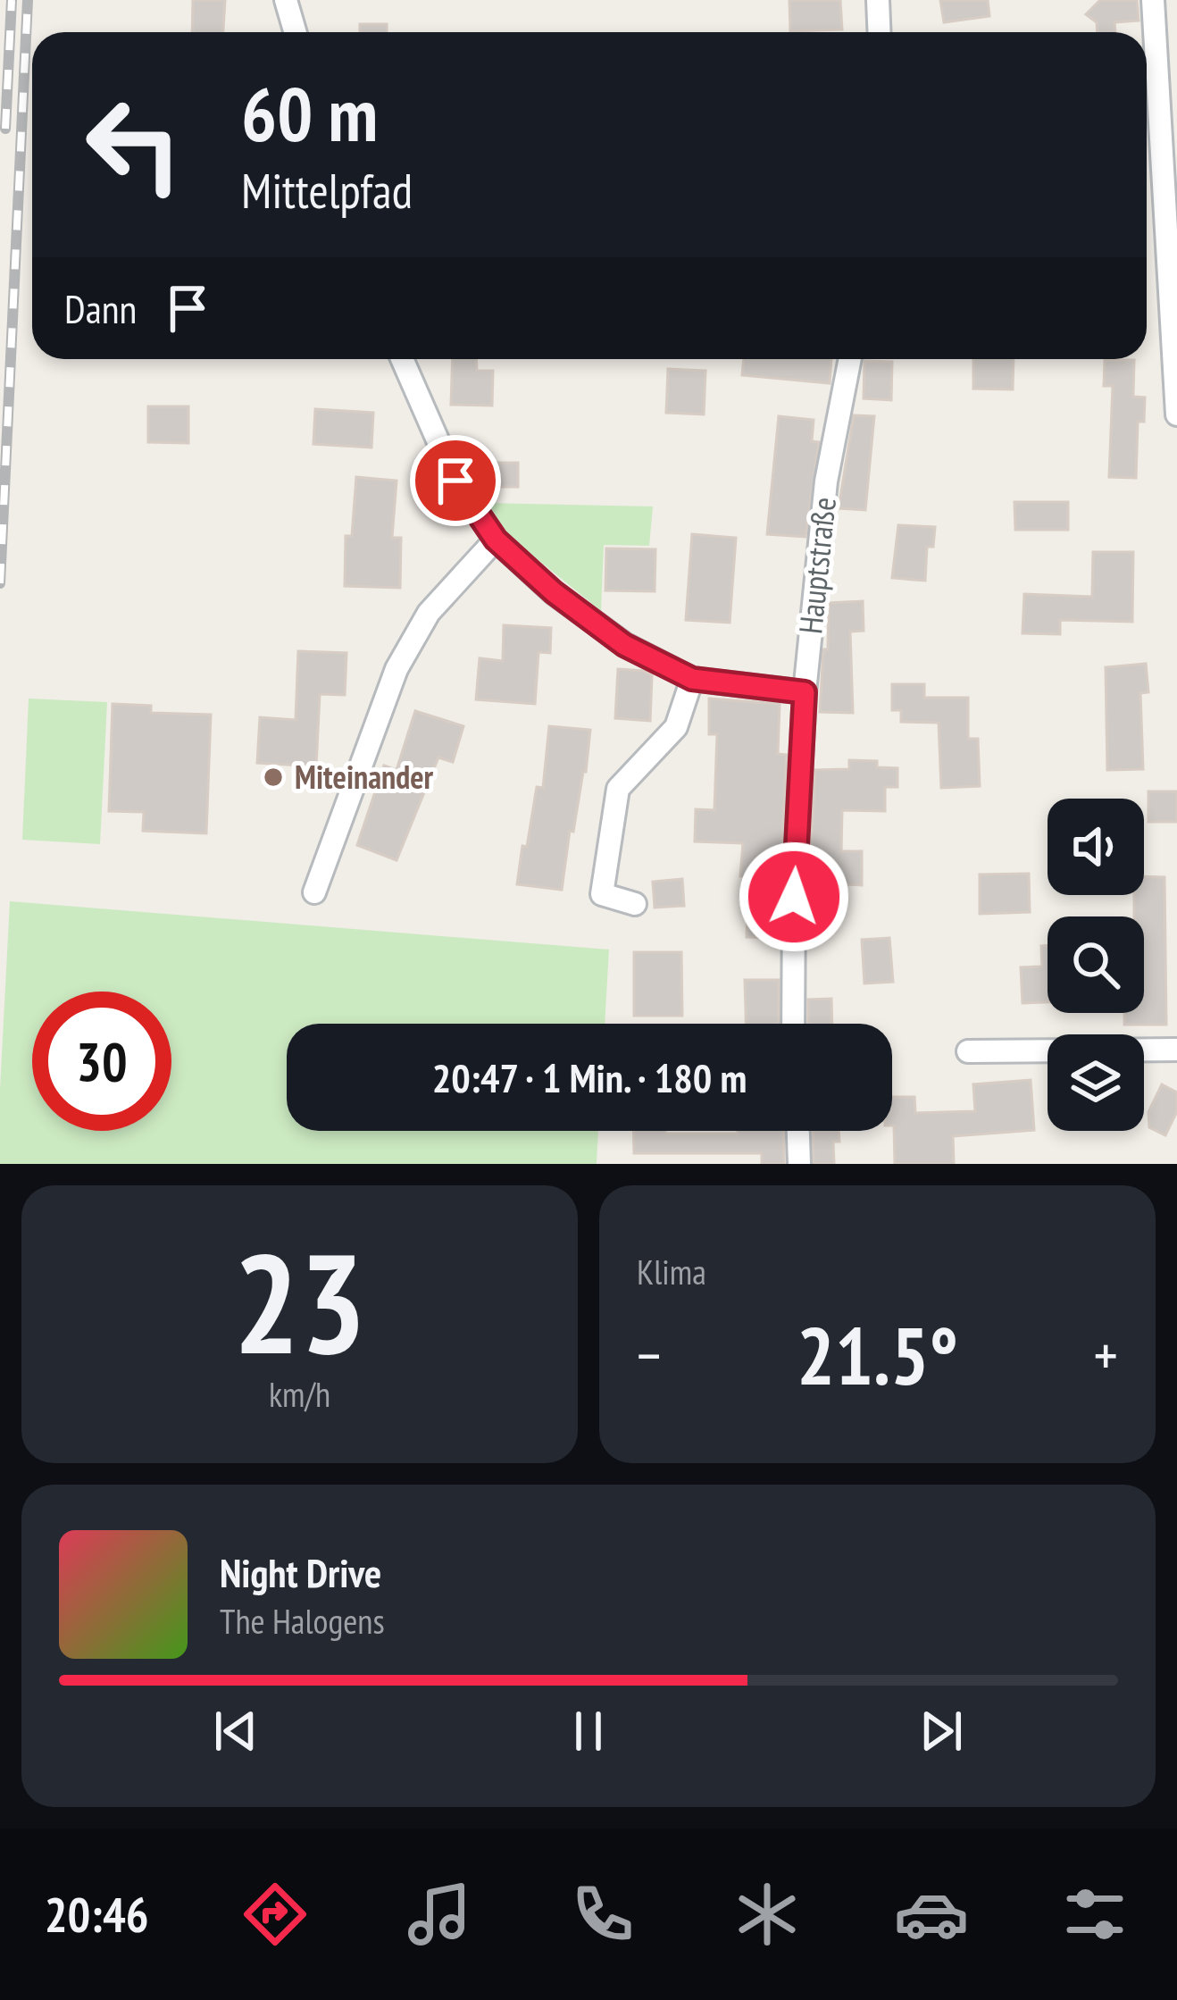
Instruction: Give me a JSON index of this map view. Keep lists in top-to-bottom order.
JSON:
{
  "streets": {
    "street": ["Hauptstraße"]
  },
  "places": ["Miteinander"],
  "page": {
    "turn": ["60 m", "Mittelpfad"],
    "then": "Dann",
    "limit": "30",
    "trip": "20:47 · 1 Min. · 180 m",
    "tile": [
      ["23", "km/h"],
      "Klima"
    ],
    "heat": ["−", "21.5°", "+"],
    "song": ["Night Drive", "The Halogens"],
    "tabs": "20:46"
  }
}
